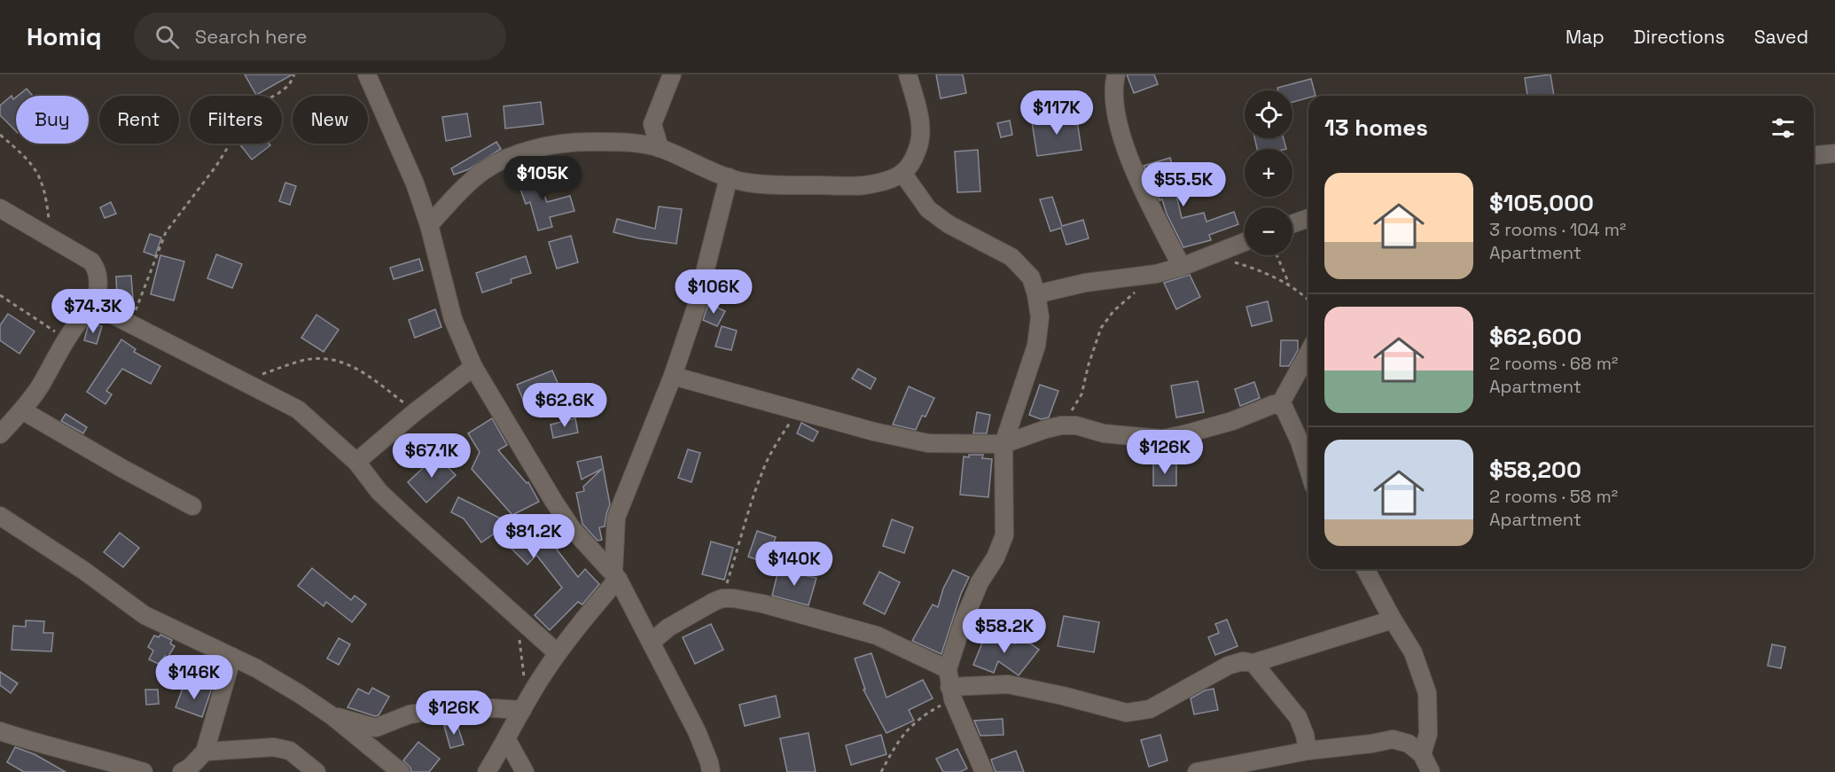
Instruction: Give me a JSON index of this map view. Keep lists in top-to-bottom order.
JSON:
{
  "page": {
    "header": "Homiq",
    "search": "Search here",
    "nav": ["Map", "Directions", "Saved"],
    "map_buttons": ["+", "−"],
    "price": [
      "$117K",
      "$105K",
      "$55.5K",
      "$106K",
      "$74.3K",
      "$62.6K",
      "$126K",
      "$67.1K",
      "$81.2K",
      "$140K",
      "$58.2K",
      "$146K",
      "$126K"
    ],
    "chip": [
      "Buy",
      "Rent",
      "Filters",
      "New"
    ],
    "heading": "13 homes",
    "list": [
      {
        "name": "$105,000",
        "note": "3 rooms · 104 m² · Apartment"
      },
      {
        "name": "$62,600",
        "note": "2 rooms · 68 m² · Apartment"
      },
      {
        "name": "$58,200",
        "note": "2 rooms · 58 m² · Apartment"
      }
    ]
  }
}
